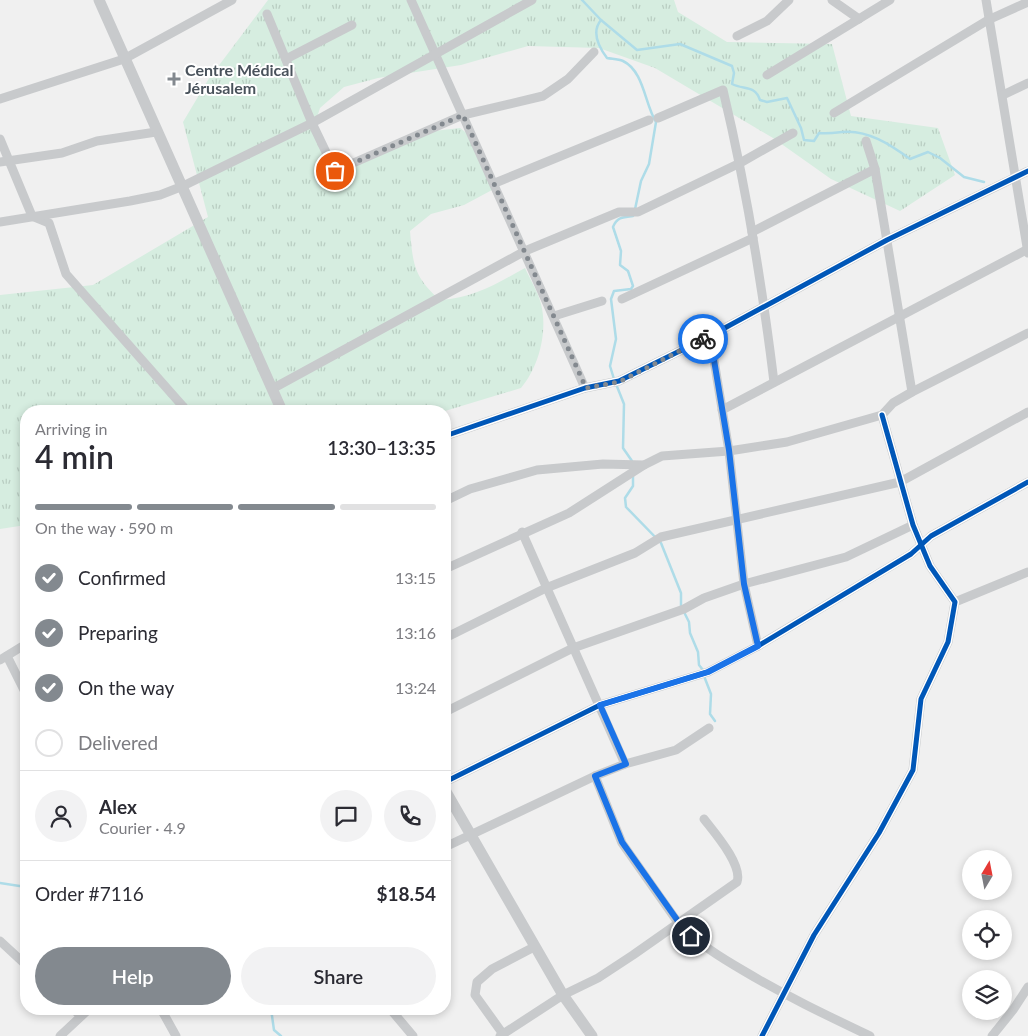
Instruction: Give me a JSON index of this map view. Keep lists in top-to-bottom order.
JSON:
{
  "places": {
    "health": ["Centre Médical Jérusalem"]
  },
  "north": "top",
  "page": {
    "heading": ["4 min", "Arriving in", "13:30–13:35"],
    "panel": [
      "Alex",
      "Courier · 4.9",
      "Order #7116",
      "$18.54"
    ],
    "bar": "On the way · 590 m",
    "list": [
      ["Confirmed", "13:15"],
      ["Preparing", "13:16"],
      ["On the way", "13:24"],
      "Delivered"
    ],
    "buttons": ["Help", "Share"]
  }
}
